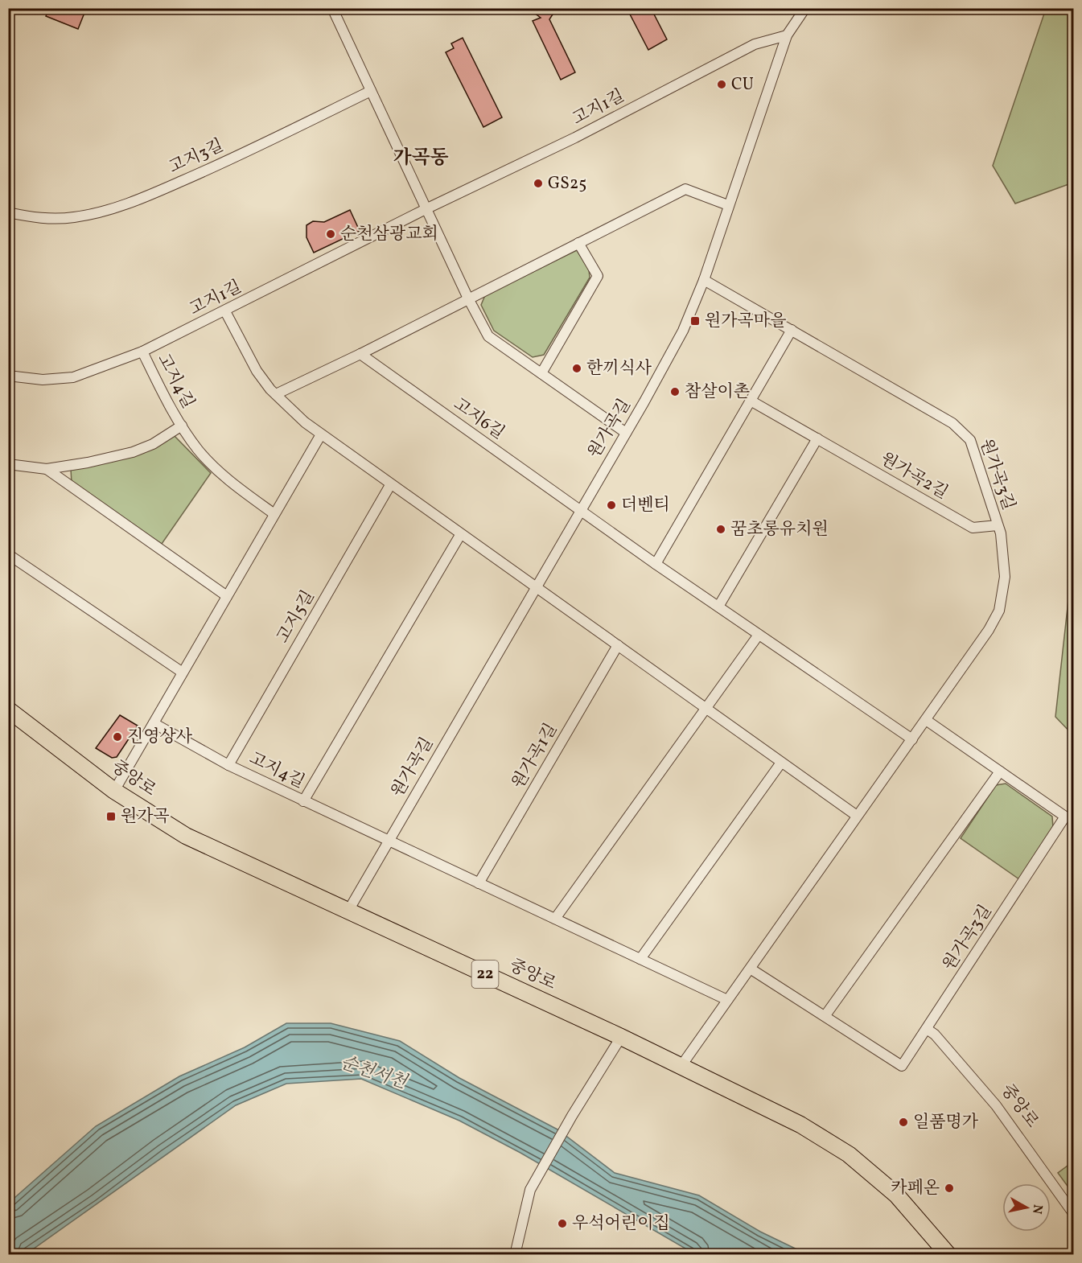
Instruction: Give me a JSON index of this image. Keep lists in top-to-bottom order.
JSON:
{
  "streets": {
    "main road": ["중앙로", "22"],
    "street": [
      "고지1길",
      "고지3길",
      "고지4길",
      "고지6길",
      "원가곡길",
      "원가곡3길",
      "원가곡2길",
      "고지5길",
      "원가곡1길"
    ]
  },
  "crossings": [
    ["고지1길", "고지4길"],
    ["고지1길", "원가곡길"],
    ["고지4길", "원가곡길"],
    ["고지4길", "고지5길"],
    ["고지6길", "원가곡길"],
    ["원가곡길", "원가곡3길"],
    ["원가곡길", "중앙로"],
    ["원가곡3길", "원가곡2길"],
    ["원가곡3길", "중앙로"]
  ],
  "districts": ["가곡동"],
  "water": ["순천서천"],
  "places": {
    "other": [
      "CU",
      "GS25",
      "순천삼광교회",
      "한끼식사",
      "참살이촌",
      "더벤티",
      "꿈초롱유치원",
      "진영상사",
      "일품명가",
      "카페온",
      "우석어린이집"
    ],
    "transit": ["원가곡마을", "원가곡"]
  },
  "north": "right"
}
